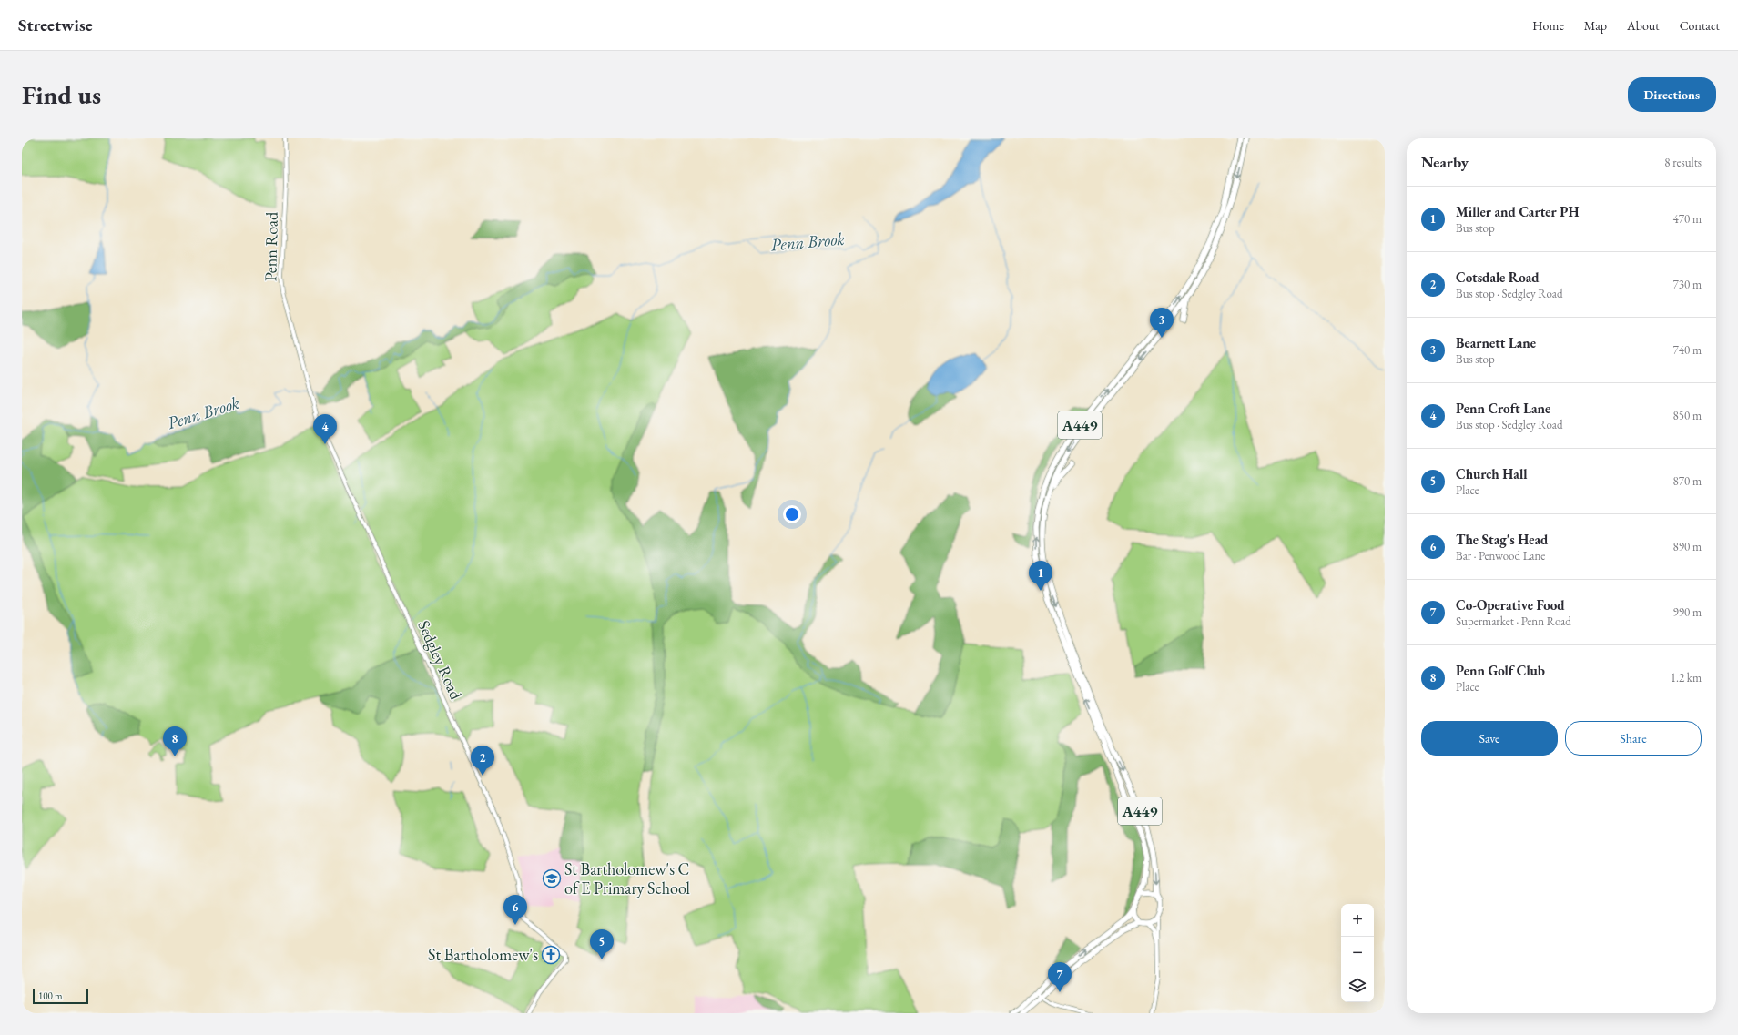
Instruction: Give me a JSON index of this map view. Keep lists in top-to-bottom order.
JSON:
{
  "streets": {
    "highway": ["A449"],
    "street": ["Penn Road", "Sedgley Road"]
  },
  "crossings": [
    ["Penn Road", "Sedgley Road"]
  ],
  "water": ["Penn Brook"],
  "places": {
    "school or university": ["St Bartholomew's C of E Primary School"],
    "church": ["St Bartholomew's"]
  },
  "scale_bar": "100 m",
  "page": {
    "header": "Streetwise",
    "nav": [
      "Home",
      "Map",
      "About",
      "Contact"
    ],
    "buttons": [
      "Directions",
      ["Save", "Share"]
    ],
    "title": "Find us",
    "heading": ["Nearby", "8 results"],
    "list": [
      {
        "mark": "1",
        "name": "Miller and Carter PH",
        "note": "Bus stop",
        "value": "470 m"
      },
      {
        "mark": "2",
        "name": "Cotsdale Road",
        "note": "Bus stop · Sedgley Road",
        "value": "730 m"
      },
      {
        "mark": "3",
        "name": "Bearnett Lane",
        "note": "Bus stop",
        "value": "740 m"
      },
      {
        "mark": "4",
        "name": "Penn Croft Lane",
        "note": "Bus stop · Sedgley Road",
        "value": "850 m"
      },
      {
        "mark": "5",
        "name": "Church Hall",
        "note": "Place",
        "value": "870 m"
      },
      {
        "mark": "6",
        "name": "The Stag's Head",
        "note": "Bar · Penwood Lane",
        "value": "890 m"
      },
      {
        "mark": "7",
        "name": "Co-Operative Food",
        "note": "Supermarket · Penn Road",
        "value": "990 m"
      },
      {
        "mark": "8",
        "name": "Penn Golf Club",
        "note": "Place",
        "value": "1.2 km"
      }
    ],
    "pins": [
      "3",
      "4",
      "1",
      "8",
      "2",
      "6",
      "5",
      "7"
    ],
    "map_buttons": ["+", "−"],
    "scale": "100 m"
  }
}
